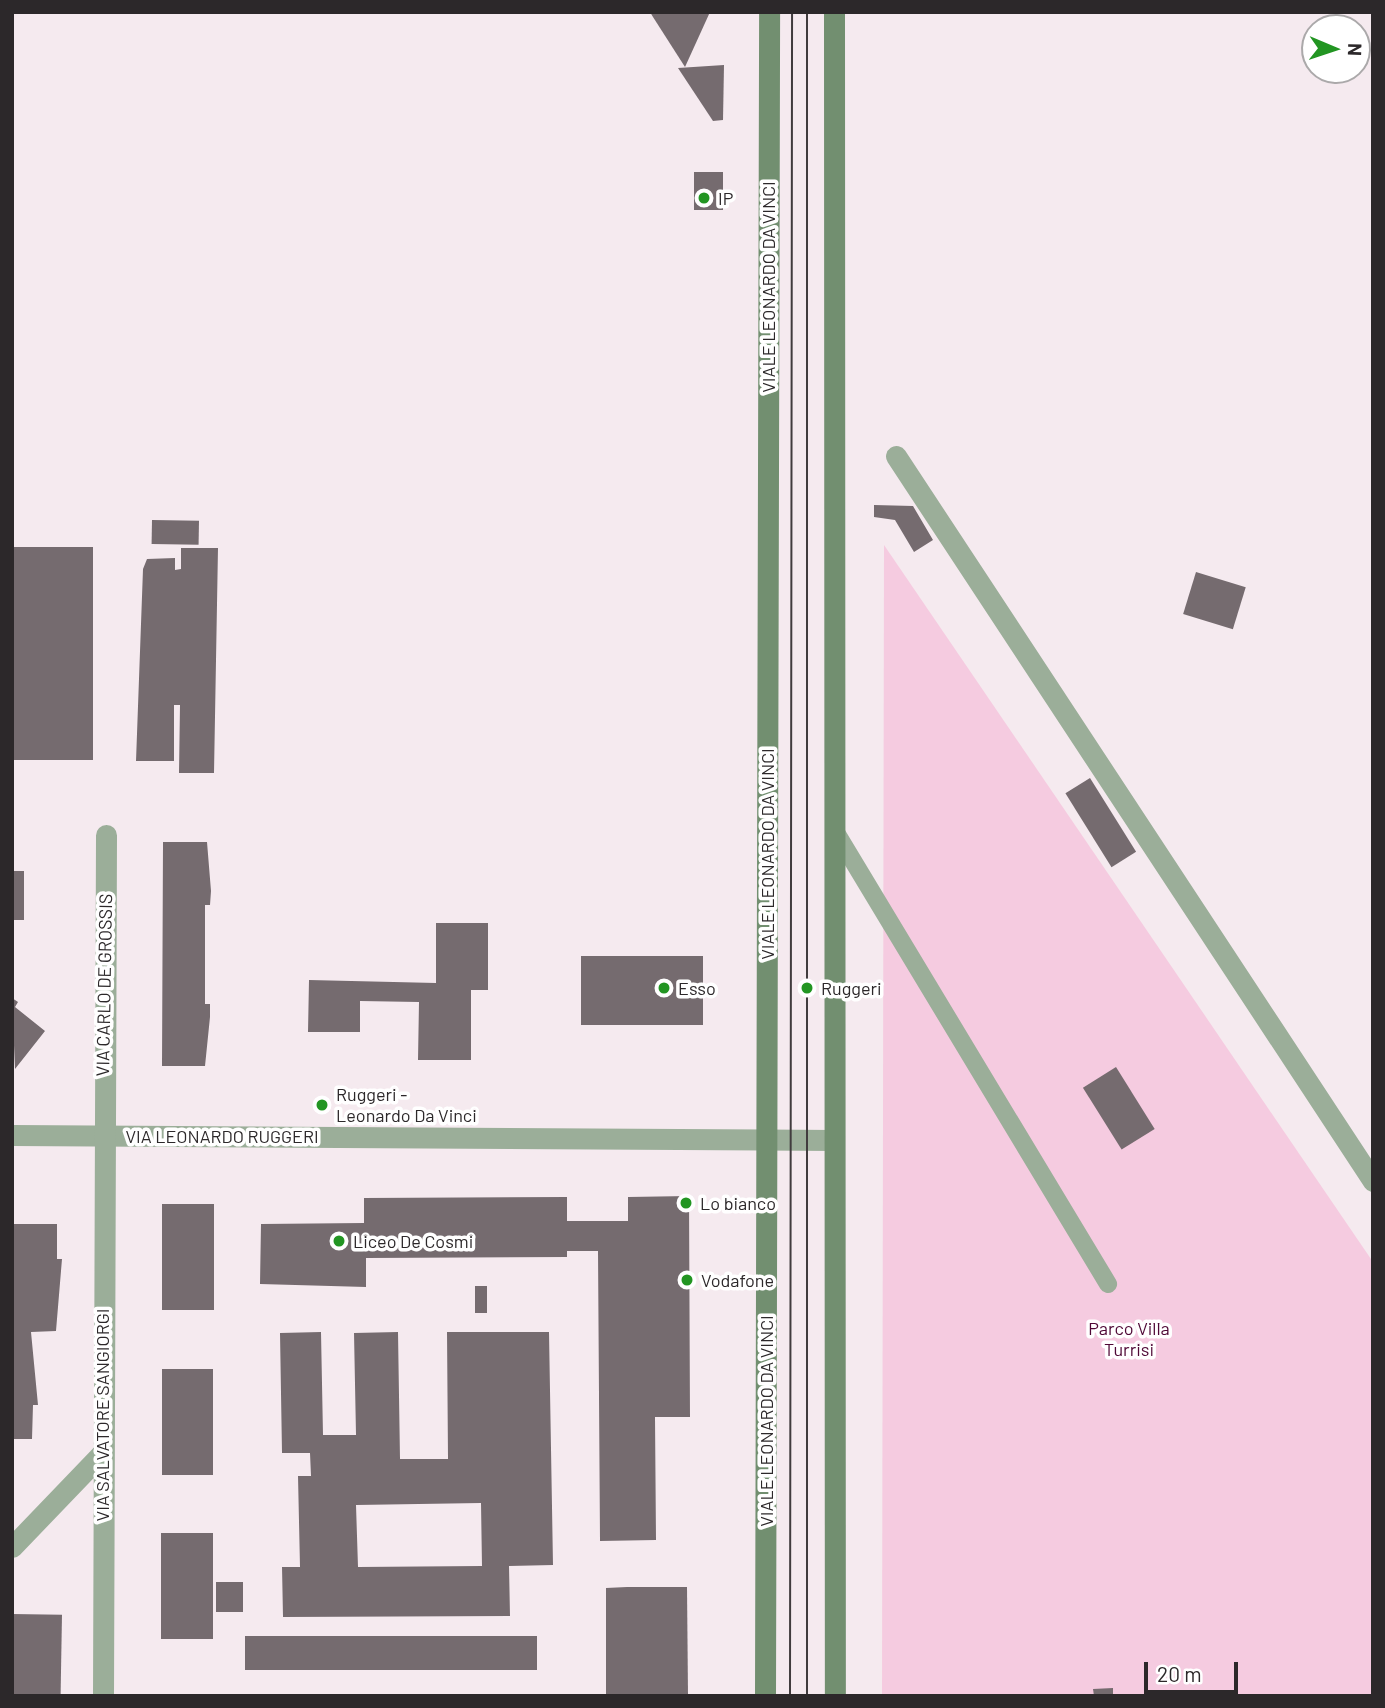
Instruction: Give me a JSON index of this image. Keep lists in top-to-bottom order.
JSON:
{
  "streets": {
    "street": [
      "VIALE LEONARDO DA VINCI",
      "VIA CARLO DE GROSSIS",
      "VIA LEONARDO RUGGERI",
      "VIA SALVATORE SANGIORGI"
    ]
  },
  "crossings": [
    ["VIALE LEONARDO DA VINCI", "VIA LEONARDO RUGGERI"],
    ["VIA CARLO DE GROSSIS", "VIA LEONARDO RUGGERI"],
    ["VIA CARLO DE GROSSIS", "VIA SALVATORE SANGIORGI"],
    ["VIA LEONARDO RUGGERI", "VIA SALVATORE SANGIORGI"]
  ],
  "parks": ["Parco Villa Turrisi"],
  "places": [
    "IP",
    "Esso",
    "Ruggeri",
    "Ruggeri - Leonardo Da Vinci",
    "Lo bianco",
    "Liceo De Cosmi",
    "Vodafone"
  ],
  "scale_bar": "20 m",
  "north": "right"
}
